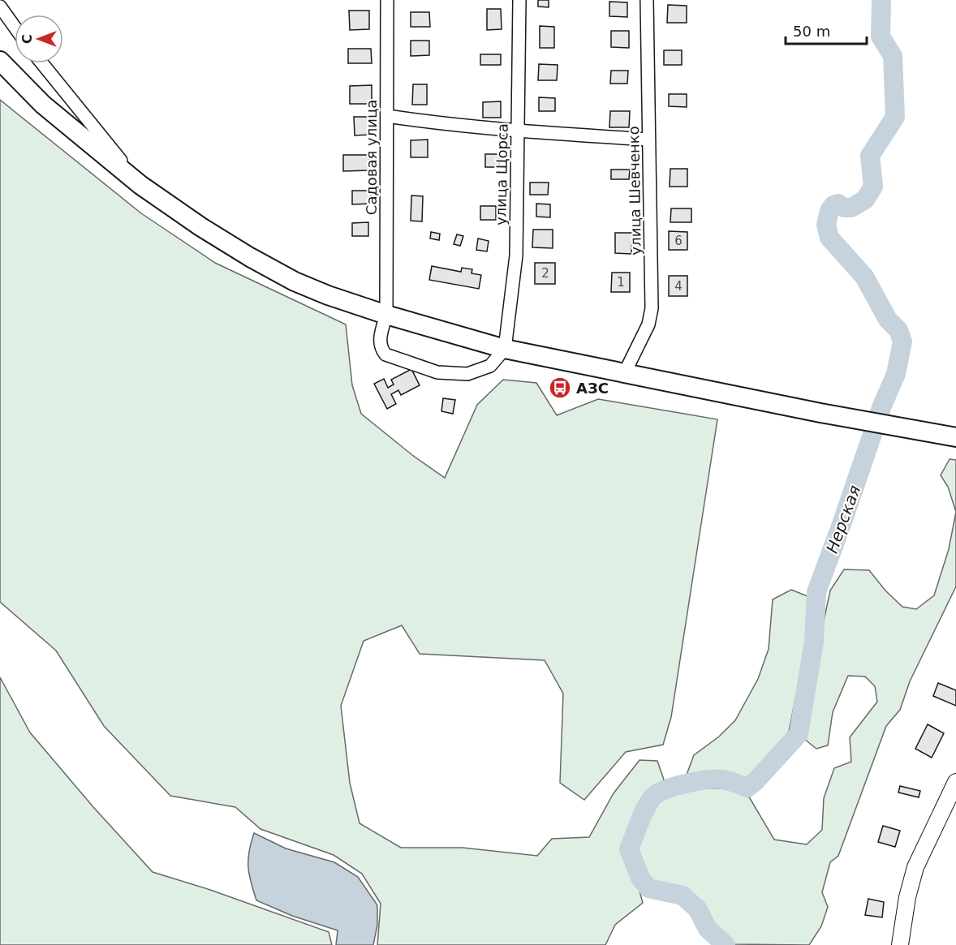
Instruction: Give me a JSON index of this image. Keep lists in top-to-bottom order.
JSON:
{
  "streets": {
    "street": ["Садовая улица", "улица Щорса", "улица Шевченко"]
  },
  "crossings": [
    ["Садовая улица", "улица Щорса"]
  ],
  "water": ["Нерская"],
  "places": {
    "bus stop": ["АЗС"]
  },
  "house_numbers": [
    "6",
    "2",
    "1",
    "4"
  ],
  "scale_bar": "50 m",
  "north": "left"
}
